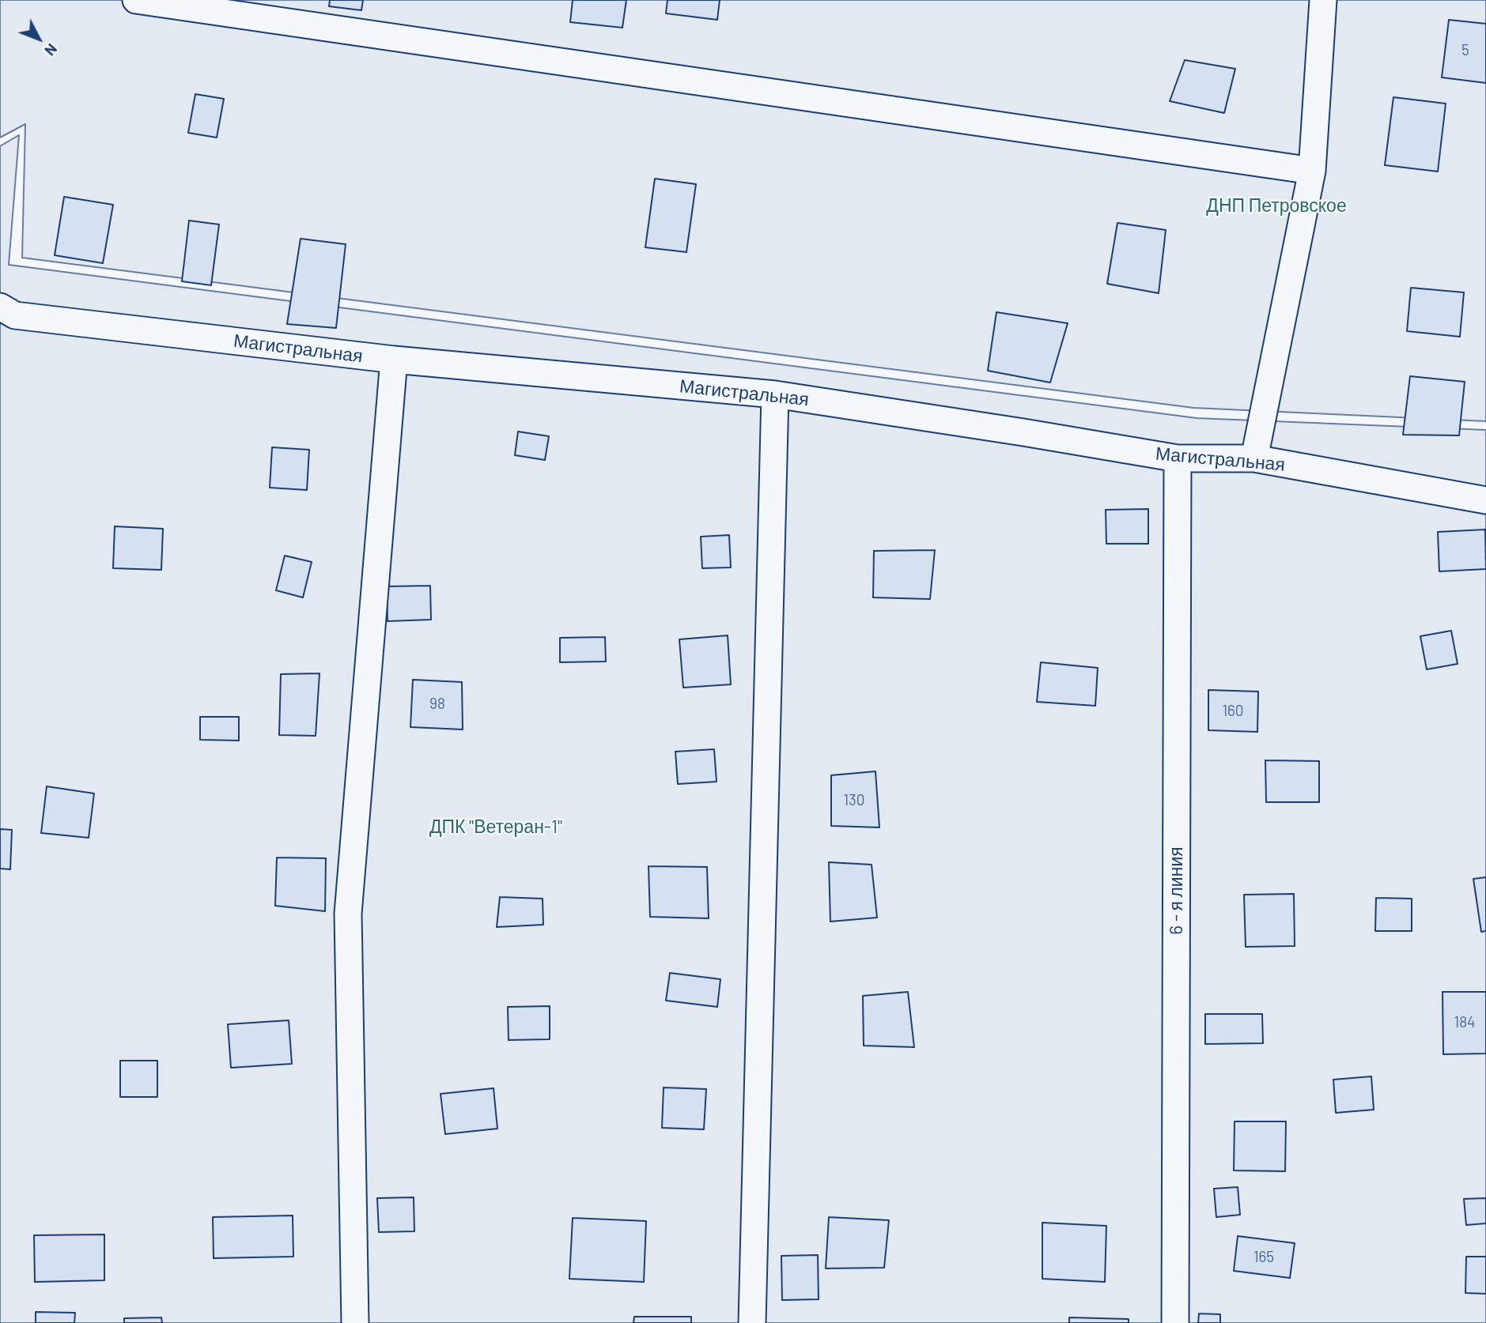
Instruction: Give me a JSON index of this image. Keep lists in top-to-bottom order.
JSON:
{
  "streets": {
    "street": ["Магистральная", "6 - я линия"]
  },
  "crossings": [
    ["Магистральная", "6 - я линия"]
  ],
  "parks": ["ДНП Петровское", "ДПК \"Ветеран-1\""],
  "house_numbers": [
    "5",
    "98",
    "160",
    "130",
    "184",
    "165"
  ],
  "north": "bottom right"
}
